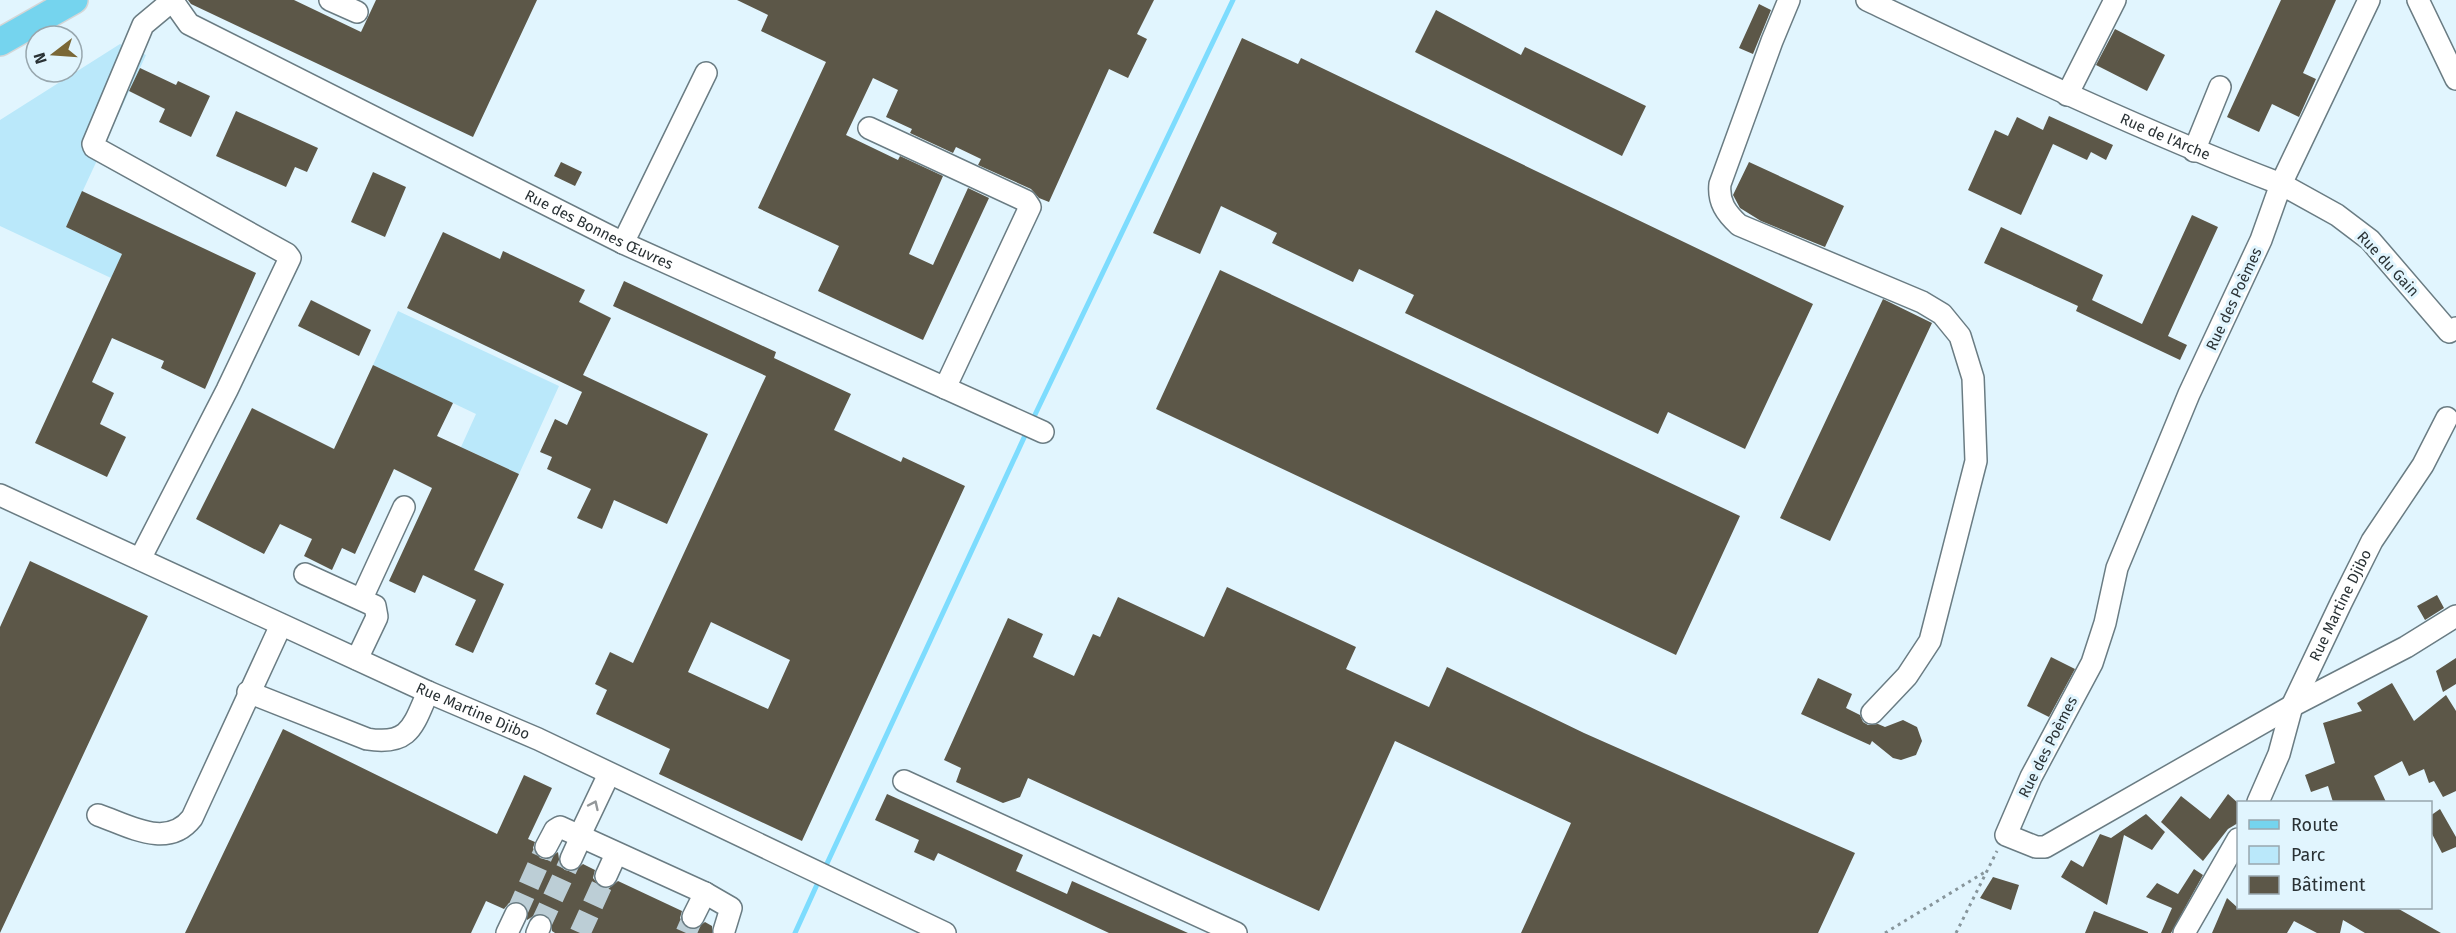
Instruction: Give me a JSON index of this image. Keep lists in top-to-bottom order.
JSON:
{
  "streets": {
    "street": [
      "Rue de l'Arche",
      "Rue des Bonnes Œuvres",
      "Rue du Gain",
      "Rue des Poèmes",
      "Rue Martine Djibo"
    ]
  },
  "crossings": [
    ["Rue de l'Arche", "Rue du Gain"],
    ["Rue de l'Arche", "Rue des Poèmes"],
    ["Rue du Gain", "Rue des Poèmes"]
  ],
  "legend": ["Route", "Parc", "Bâtiment"],
  "north": "left"
}
